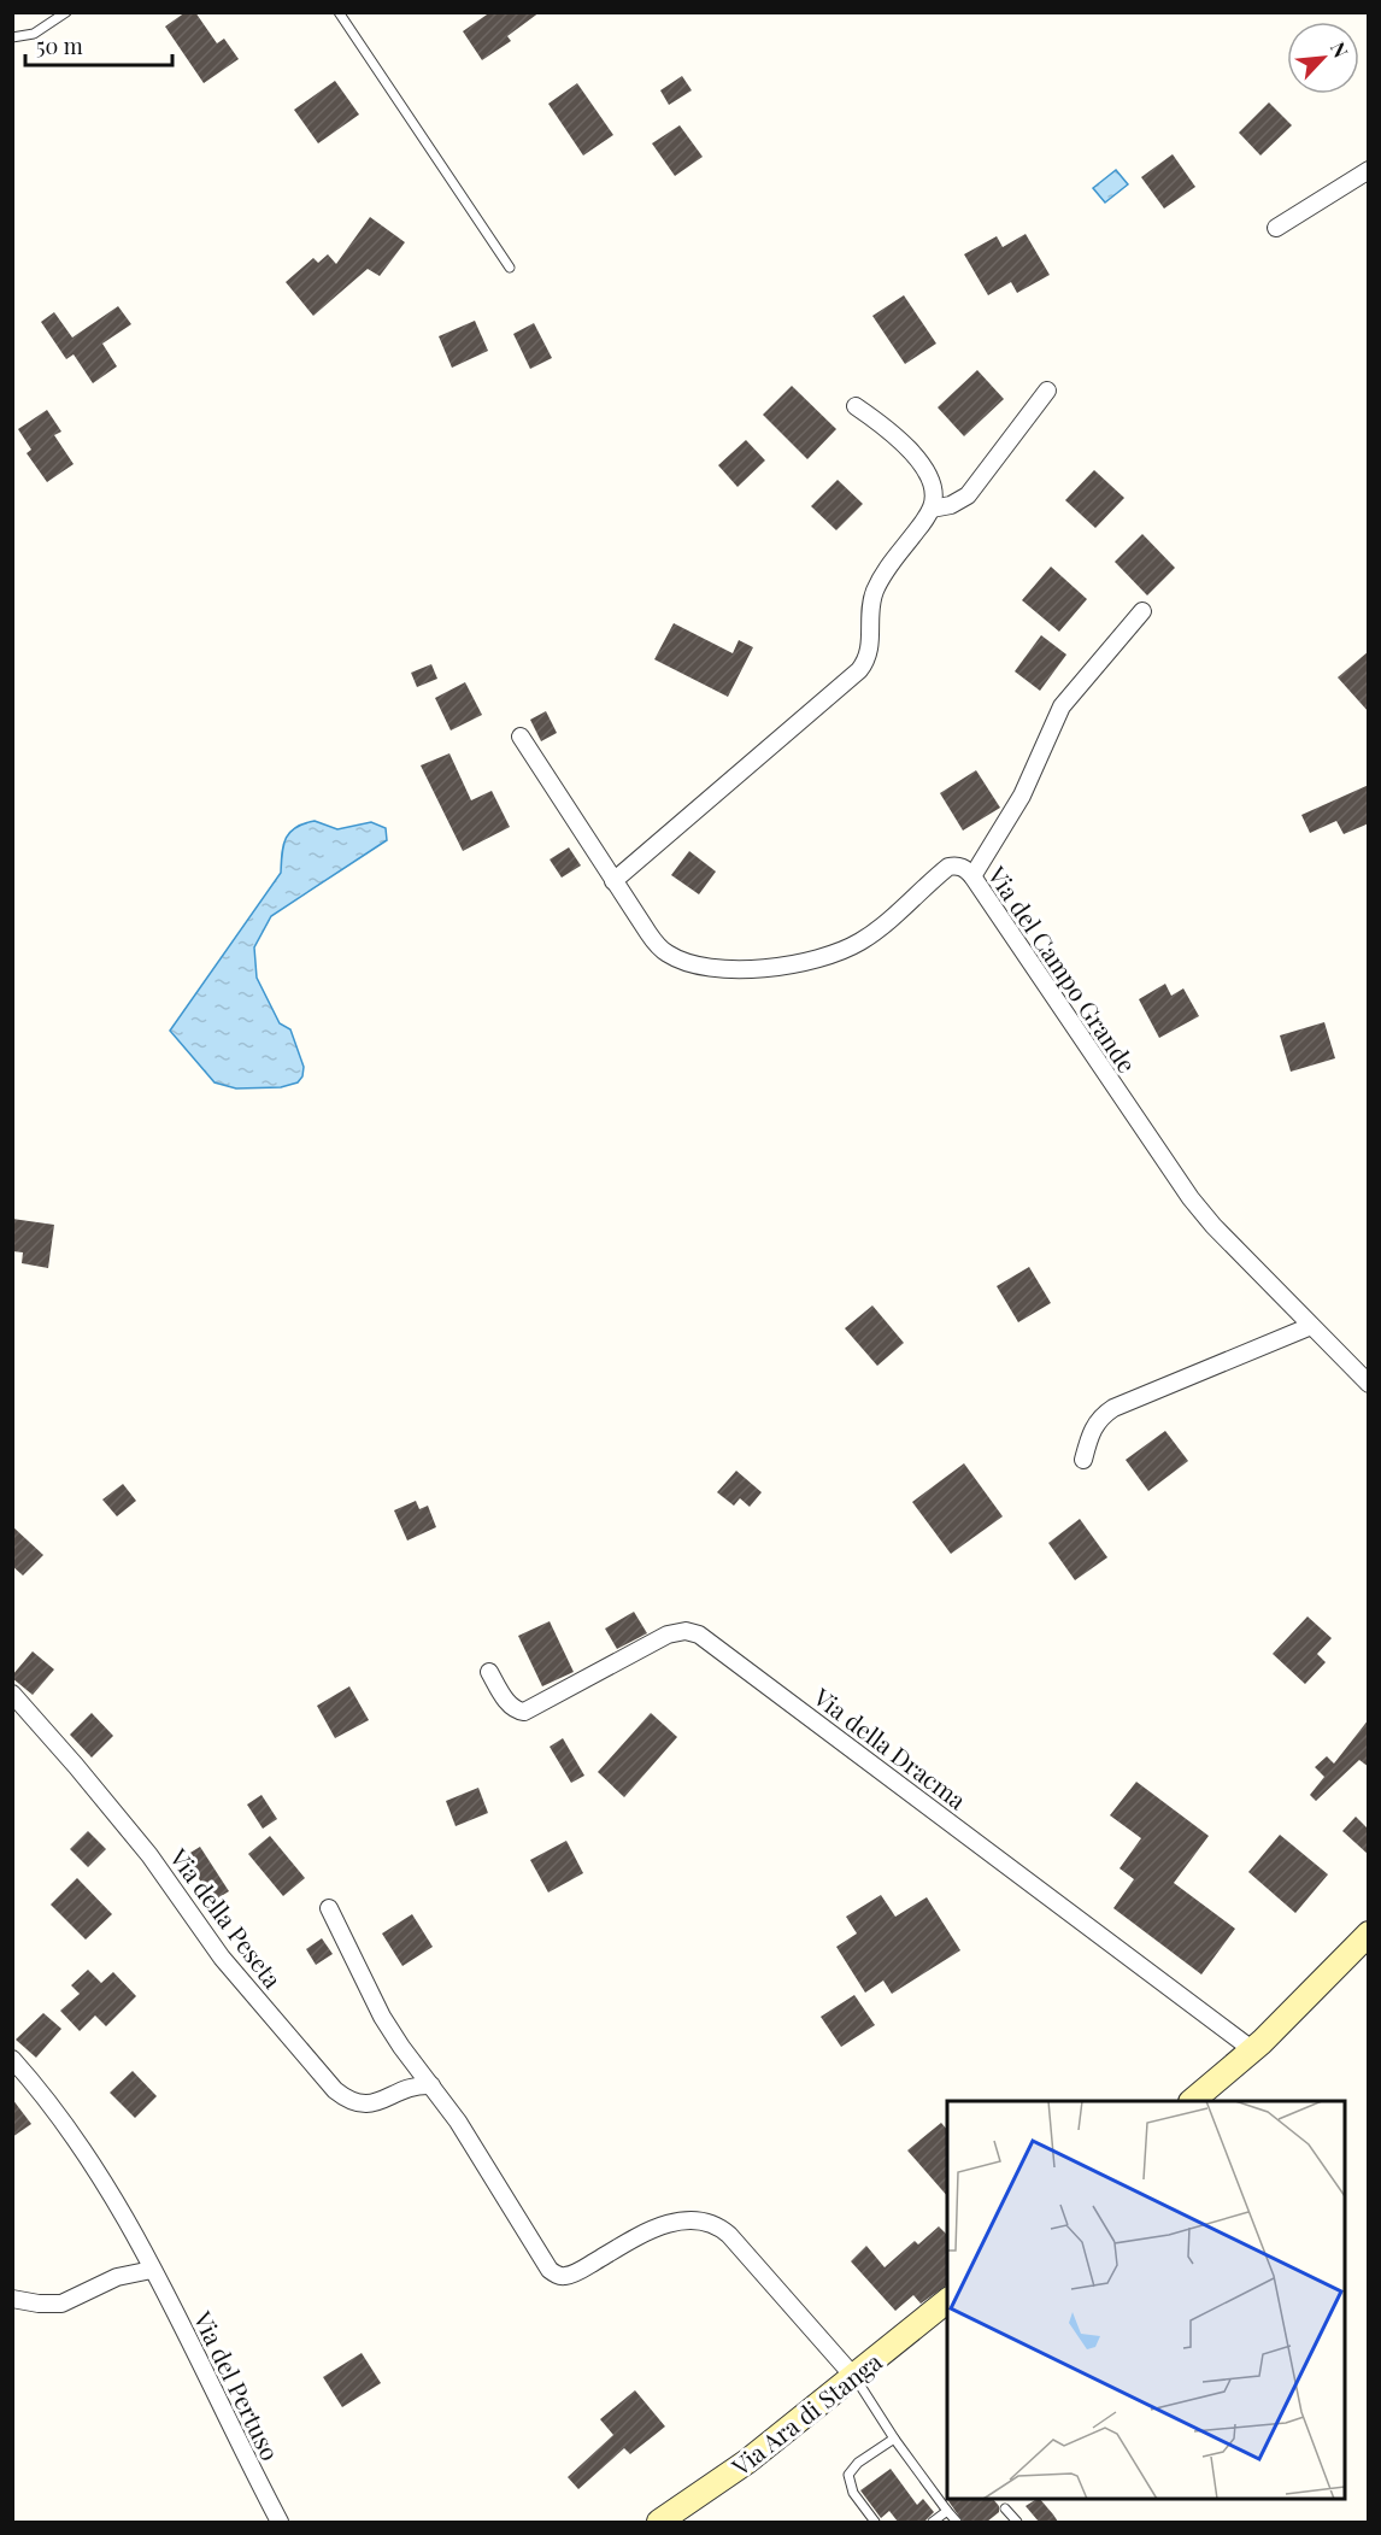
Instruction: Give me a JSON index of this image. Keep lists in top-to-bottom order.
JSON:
{
  "streets": {
    "street": [
      "Via del Campo Grande",
      "Via della Dracma",
      "Via della Peseta",
      "Via del Pertuso",
      "Via Ara di Stanga"
    ]
  },
  "scale_bar": "50 m",
  "north": "top right"
}
